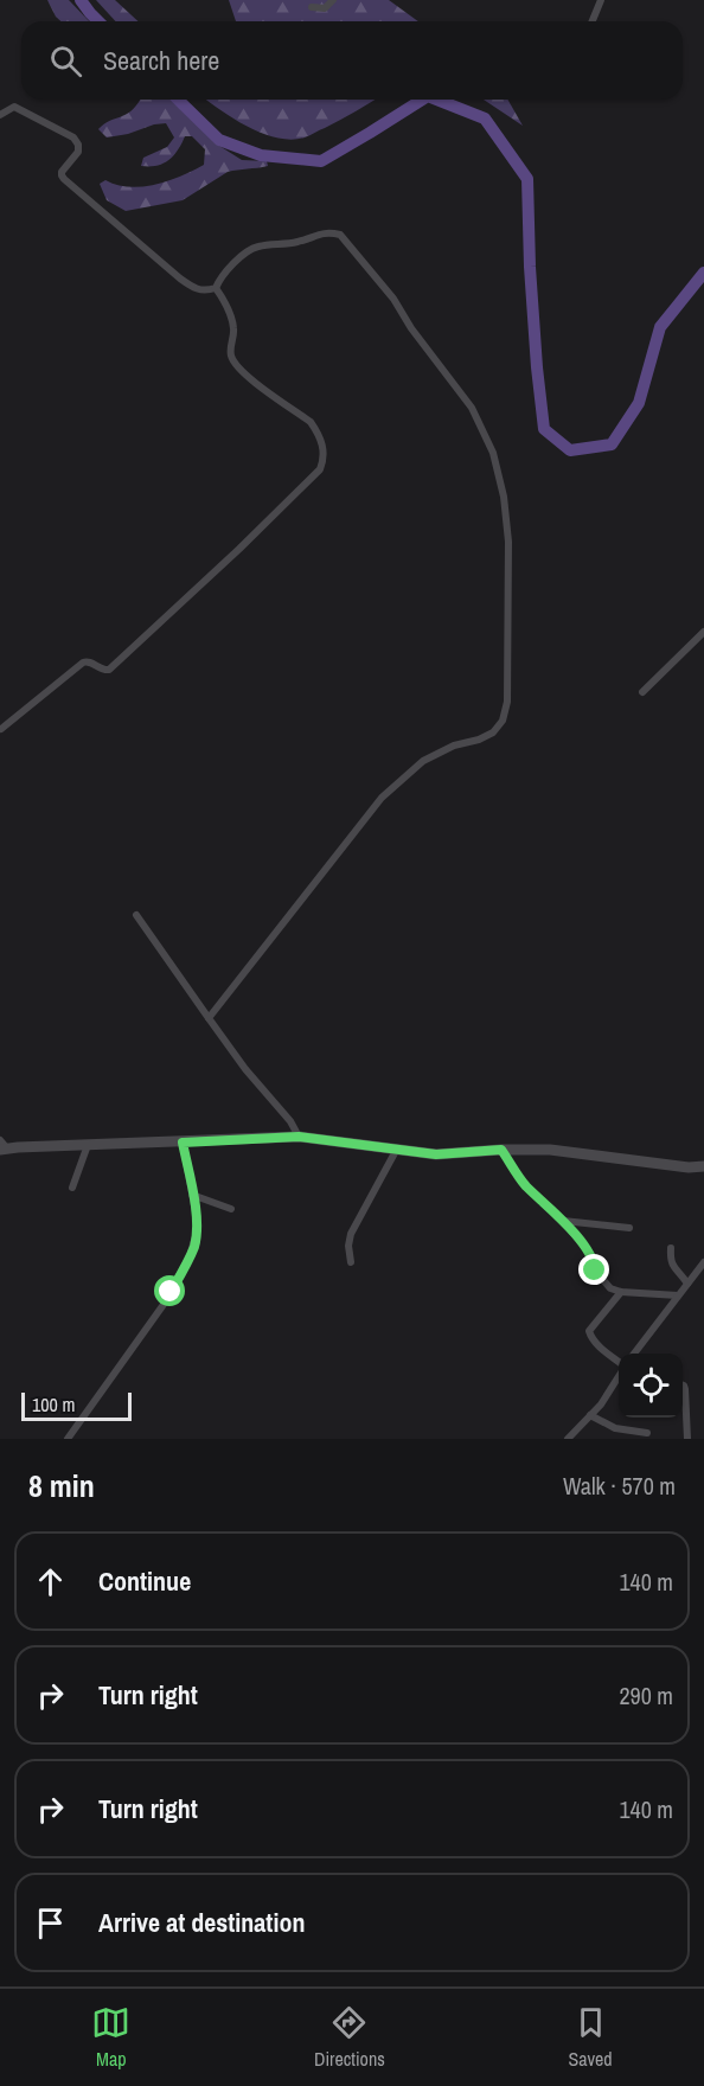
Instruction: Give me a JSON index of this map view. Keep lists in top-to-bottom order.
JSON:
{
  "scale_bar": "100 m",
  "page": {
    "search": "Search here",
    "scale": "100 m",
    "heading": ["8 min", "Walk · 570 m"],
    "list": [
      ["Continue", "140 m"],
      ["Turn right", "290 m"],
      ["Turn right", "140 m"],
      "Arrive at destination"
    ],
    "nav": ["Map", "Directions", "Saved"]
  }
}
